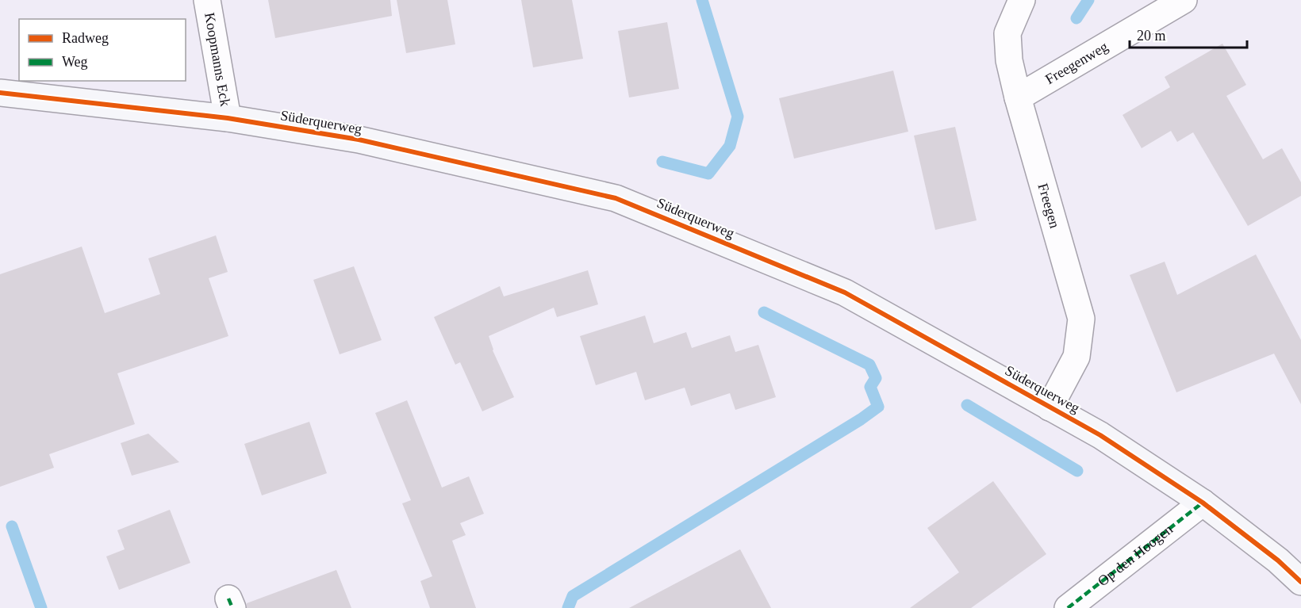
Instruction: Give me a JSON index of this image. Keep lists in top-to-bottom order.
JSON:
{
  "streets": {
    "street": [
      "Koopmanns Eck",
      "Freegenweg",
      "Süderquerweg",
      "Freegen",
      "Op den Hoogen"
    ]
  },
  "crossings": [
    ["Koopmanns Eck", "Süderquerweg"],
    ["Freegenweg", "Freegen"],
    ["Süderquerweg", "Freegen"],
    ["Süderquerweg", "Op den Hoogen"]
  ],
  "legend": ["Radweg", "Weg"],
  "scale_bar": "20 m"
}
